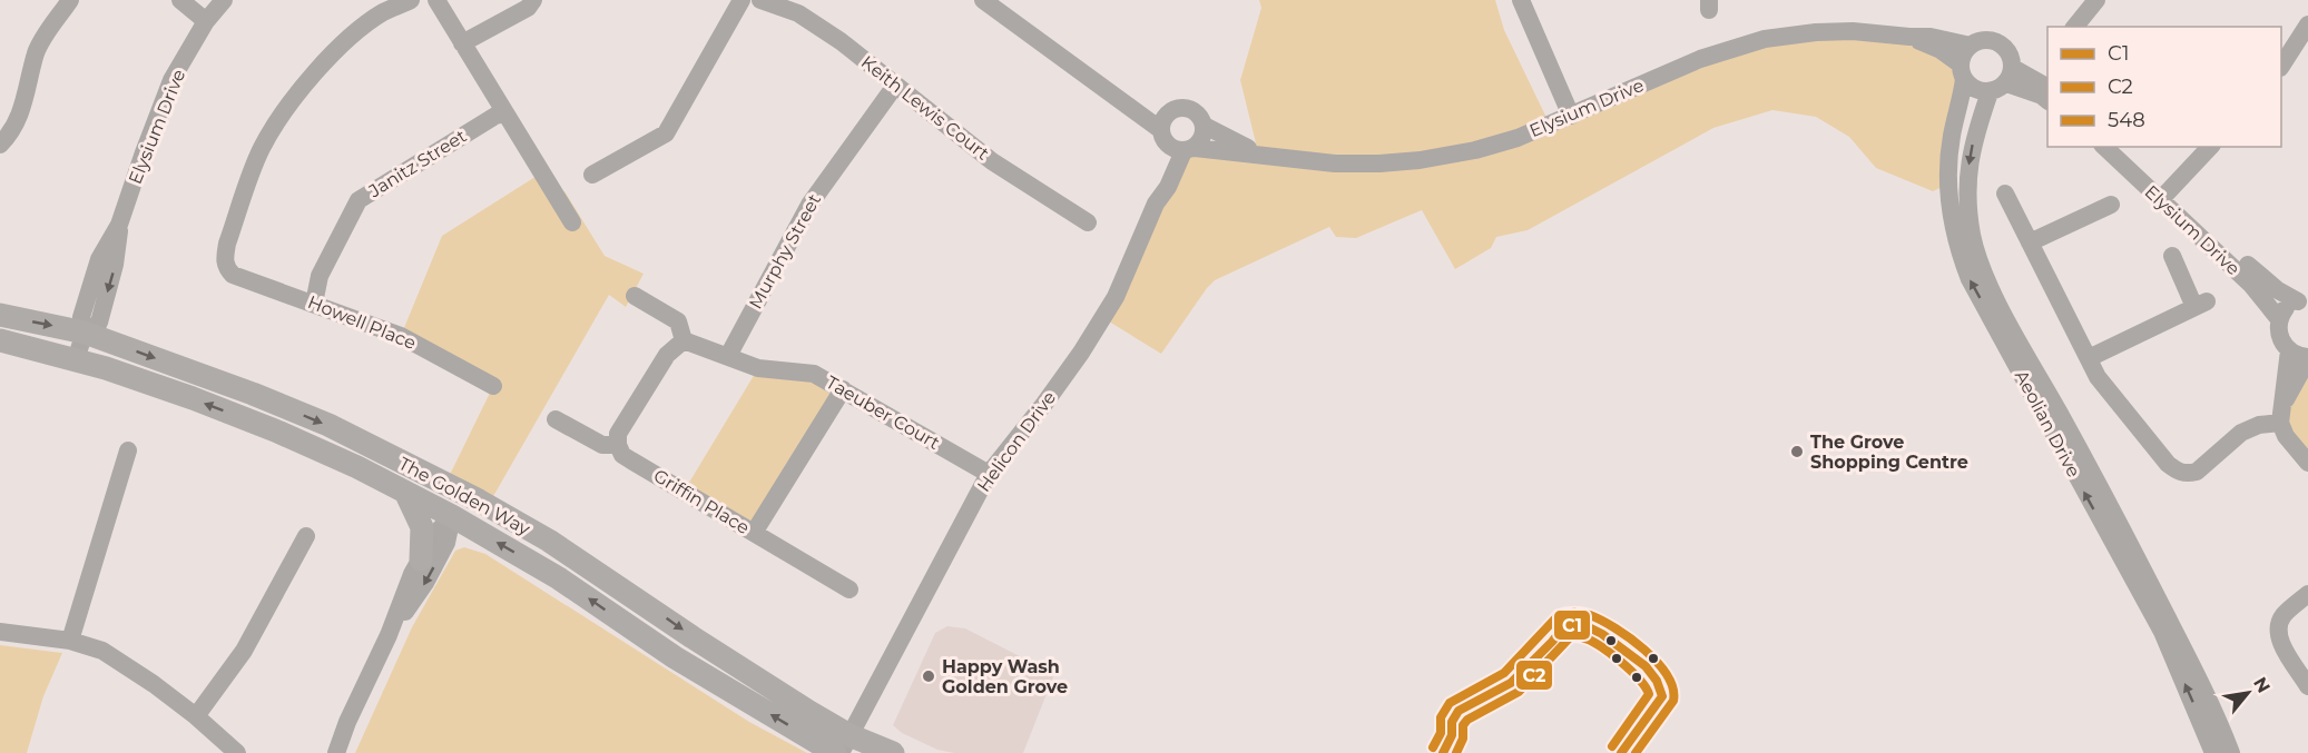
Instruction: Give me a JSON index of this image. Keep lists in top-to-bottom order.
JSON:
{
  "streets": {
    "main road": ["The Golden Way"],
    "street": [
      "Keith Lewis Court",
      "Elysium Drive",
      "Janitz Street",
      "Murphy Street",
      "Howell Place",
      "Taeuber Court",
      "Aeolian Drive",
      "Helicon Drive",
      "Griffin Place"
    ]
  },
  "crossings": [
    ["Keith Lewis Court", "Murphy Street"],
    ["Elysium Drive", "Aeolian Drive"],
    ["Elysium Drive", "Helicon Drive"],
    ["Elysium Drive", "The Golden Way"],
    ["Janitz Street", "Howell Place"],
    ["Murphy Street", "Taeuber Court"],
    ["Taeuber Court", "Helicon Drive"],
    ["Helicon Drive", "The Golden Way"]
  ],
  "places": ["The Grove Shopping Centre", "Happy Wash Golden Grove"],
  "lines": ["transit line 548", "transit line C1", "transit line C2"],
  "legend": ["C1", "C2", "548"],
  "north": "top right"
}
